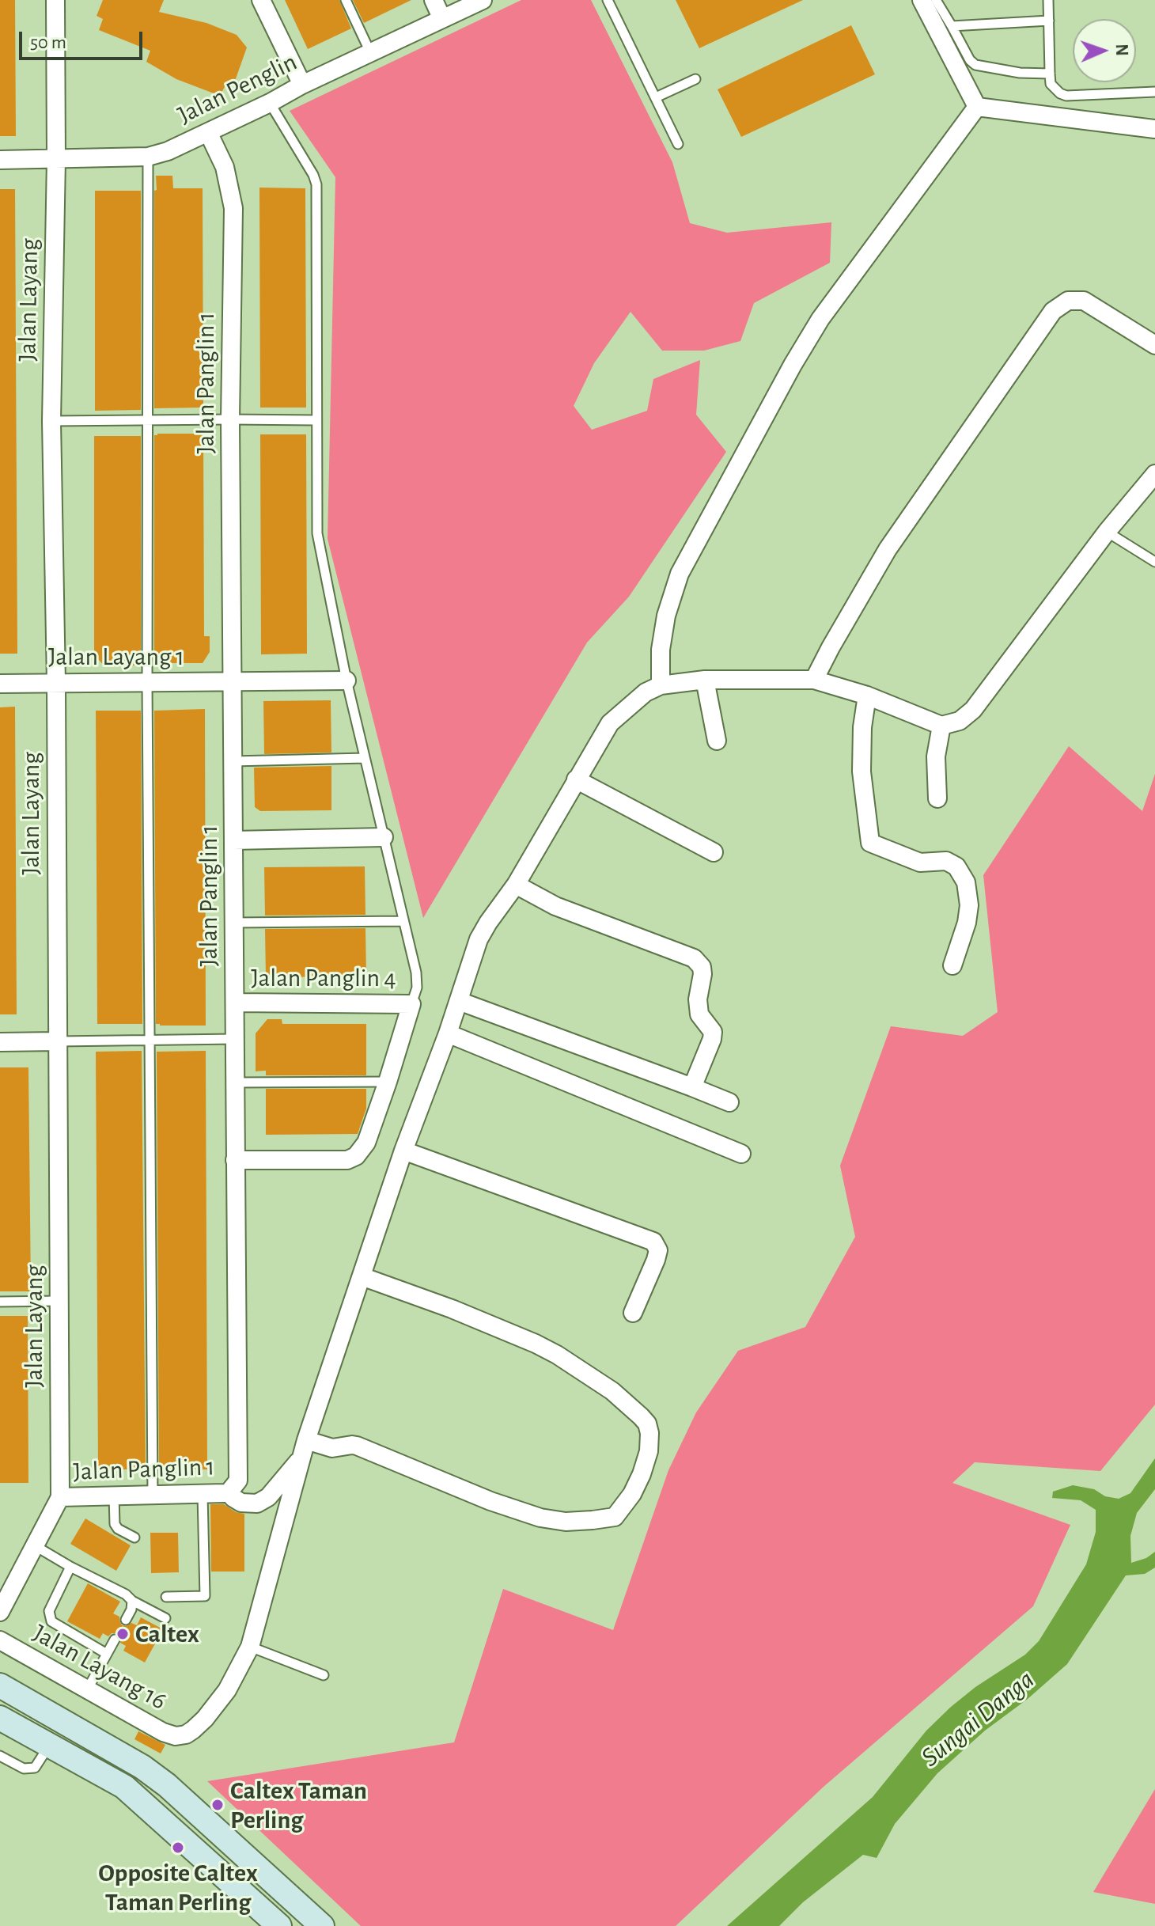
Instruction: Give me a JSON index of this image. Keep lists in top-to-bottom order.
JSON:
{
  "streets": {
    "street": [
      "Jalan Penglin",
      "Jalan Layang",
      "Jalan Panglin 1",
      "Jalan Layang 1",
      "Jalan Panglin 4",
      "Jalan Layang 16"
    ]
  },
  "crossings": [
    ["Jalan Penglin", "Jalan Layang"],
    ["Jalan Penglin", "Jalan Panglin 1"],
    ["Jalan Layang", "Jalan Panglin 1"],
    ["Jalan Layang", "Jalan Layang 1"],
    ["Jalan Panglin 1", "Jalan Layang 1"],
    ["Jalan Panglin 1", "Jalan Panglin 4"]
  ],
  "water": ["Sungai Danga"],
  "places": ["Caltex", "Caltex Taman Perling", "Opposite Caltex Taman Perling"],
  "scale_bar": "50 m",
  "north": "right"
}
